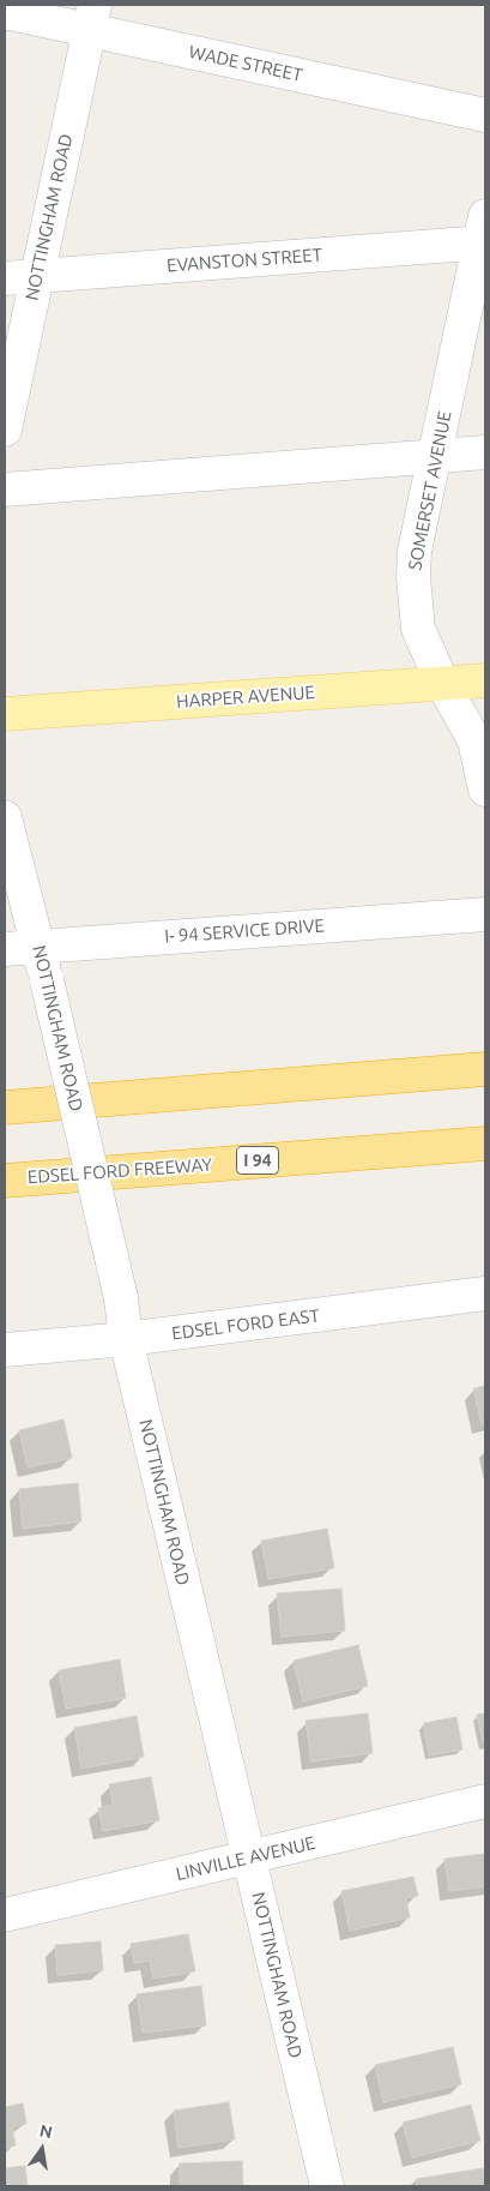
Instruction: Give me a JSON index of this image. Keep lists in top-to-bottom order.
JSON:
{
  "streets": {
    "highway": ["I 94", "EDSEL FORD FREEWAY"],
    "main road": ["HARPER AVENUE"],
    "street": [
      "WADE STREET",
      "NOTTINGHAM ROAD",
      "EVANSTON STREET",
      "SOMERSET AVENUE",
      "I- 94 SERVICE DRIVE",
      "EDSEL FORD EAST",
      "LINVILLE AVENUE"
    ]
  },
  "crossings": [
    ["WADE STREET", "NOTTINGHAM ROAD"],
    ["NOTTINGHAM ROAD", "EVANSTON STREET"],
    ["NOTTINGHAM ROAD", "I- 94 SERVICE DRIVE"],
    ["NOTTINGHAM ROAD", "EDSEL FORD EAST"],
    ["NOTTINGHAM ROAD", "LINVILLE AVENUE"],
    ["EVANSTON STREET", "SOMERSET AVENUE"],
    ["SOMERSET AVENUE", "HARPER AVENUE"]
  ],
  "north": "top"
}
